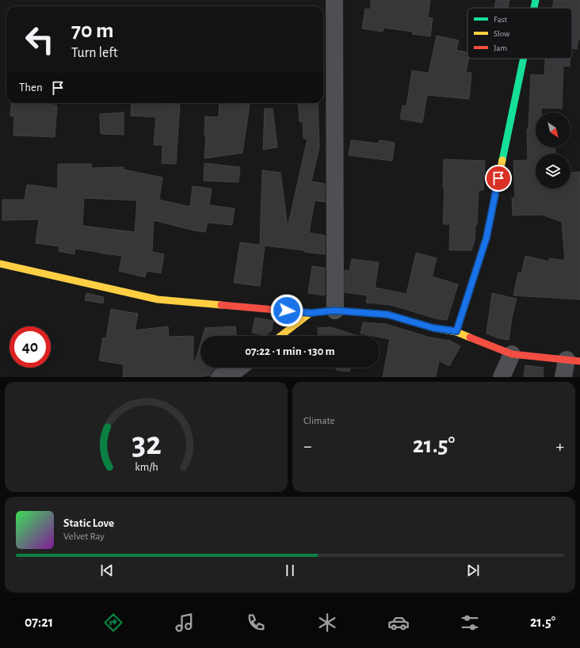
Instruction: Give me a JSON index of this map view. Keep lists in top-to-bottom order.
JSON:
{
  "legend": ["Fast", "Slow", "Jam"],
  "north": "bottom right",
  "page": {
    "turn": ["70 m", "Turn left"],
    "then": "Then",
    "limit": "40",
    "trip": "07:22 · 1 min · 130 m",
    "tile": "Climate",
    "heat": ["−", "21.5°", "+"],
    "song": ["Static Love", "Velvet Ray"],
    "tabs": ["07:21", "21.5°"],
    "gauge": ["32", "km/h"]
  }
}
